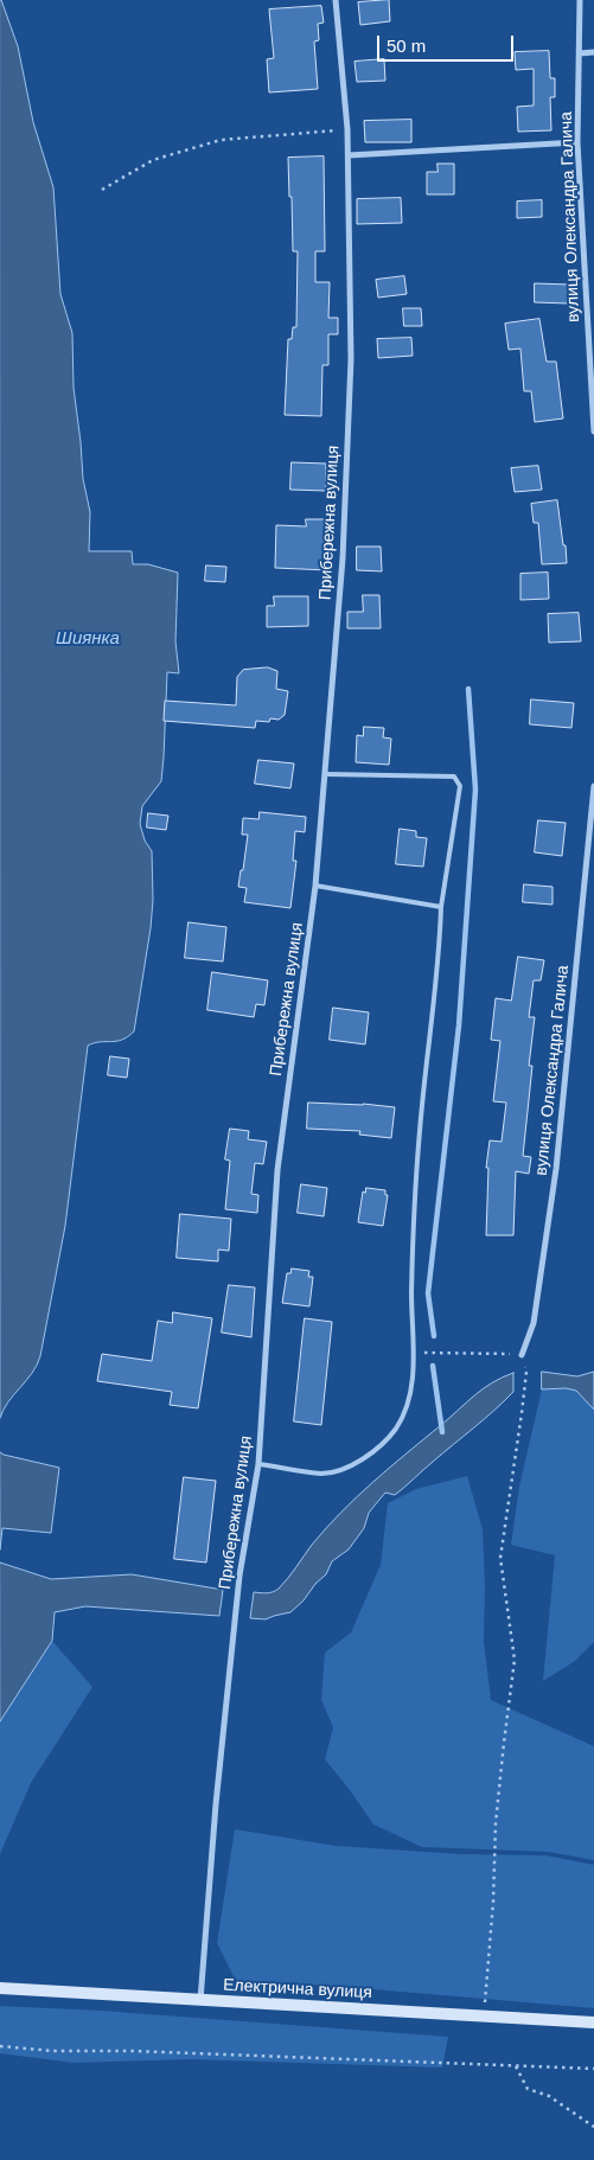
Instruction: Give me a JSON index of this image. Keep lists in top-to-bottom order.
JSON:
{
  "streets": {
    "street": ["вулиця Олександра Галича", "Прибережна вулиця", "Електрична вулиця"]
  },
  "crossings": [
    ["Прибережна вулиця", "Електрична вулиця"]
  ],
  "water": ["Шиянка"],
  "scale_bar": "50 m"
}
